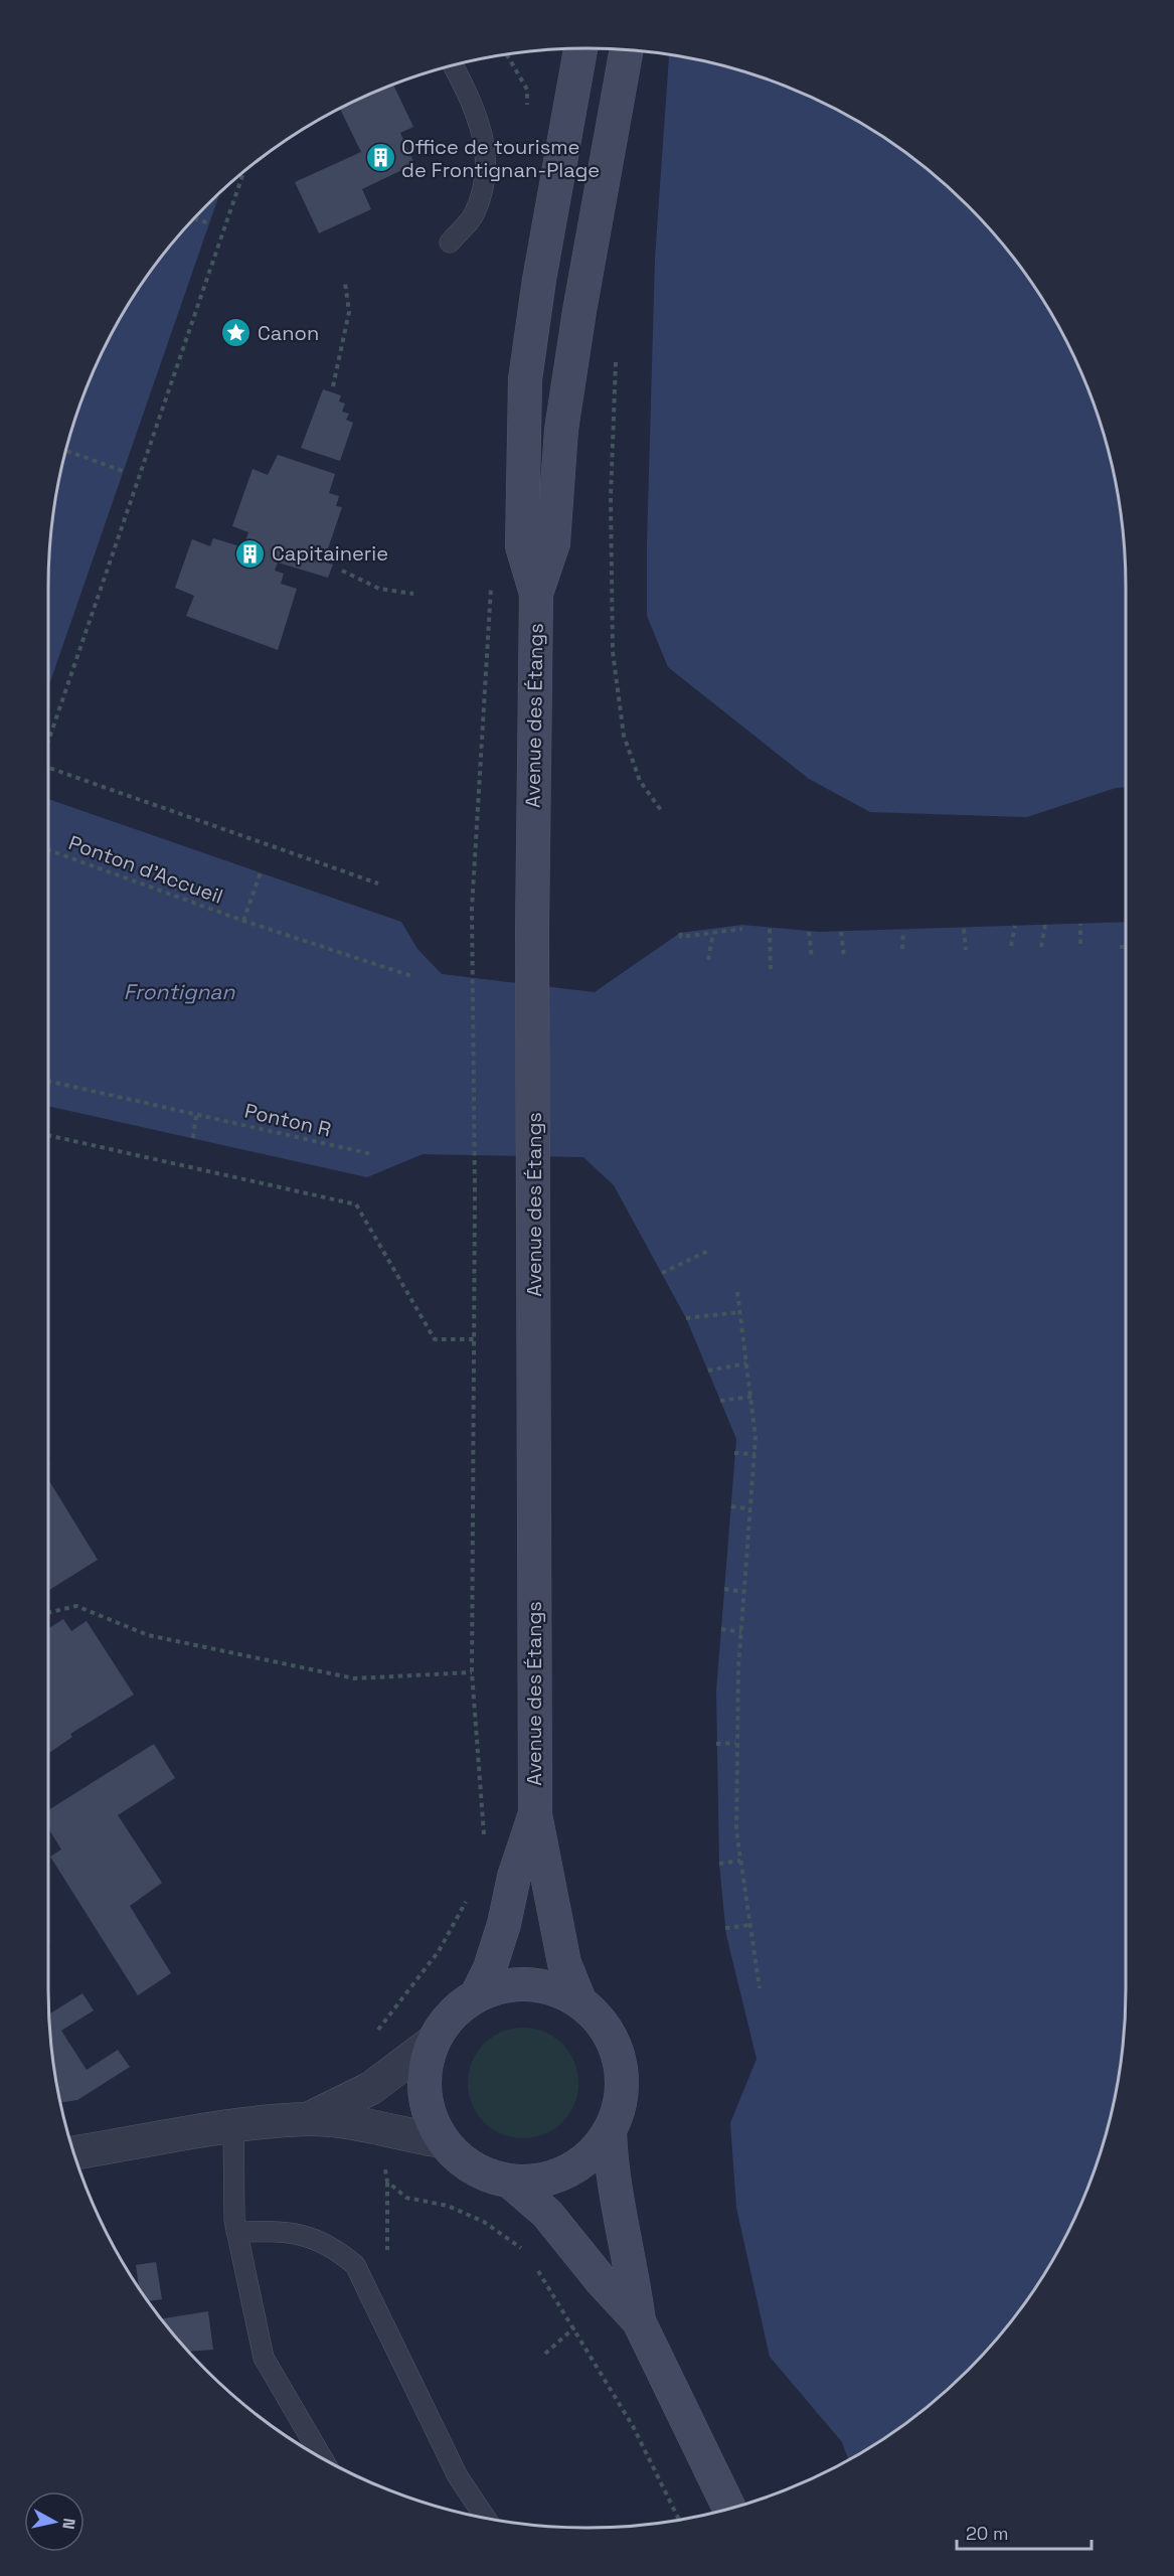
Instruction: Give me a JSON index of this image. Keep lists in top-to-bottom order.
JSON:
{
  "streets": {
    "street": ["Avenue des Étangs"],
    "path": ["Ponton d'Accueil", "Ponton R"]
  },
  "water": ["Frontignan"],
  "places": {
    "building": ["Office de tourisme de Frontignan-Plage", "Capitainerie"],
    "place": ["Canon"]
  },
  "scale_bar": "20 m",
  "north": "right"
}
